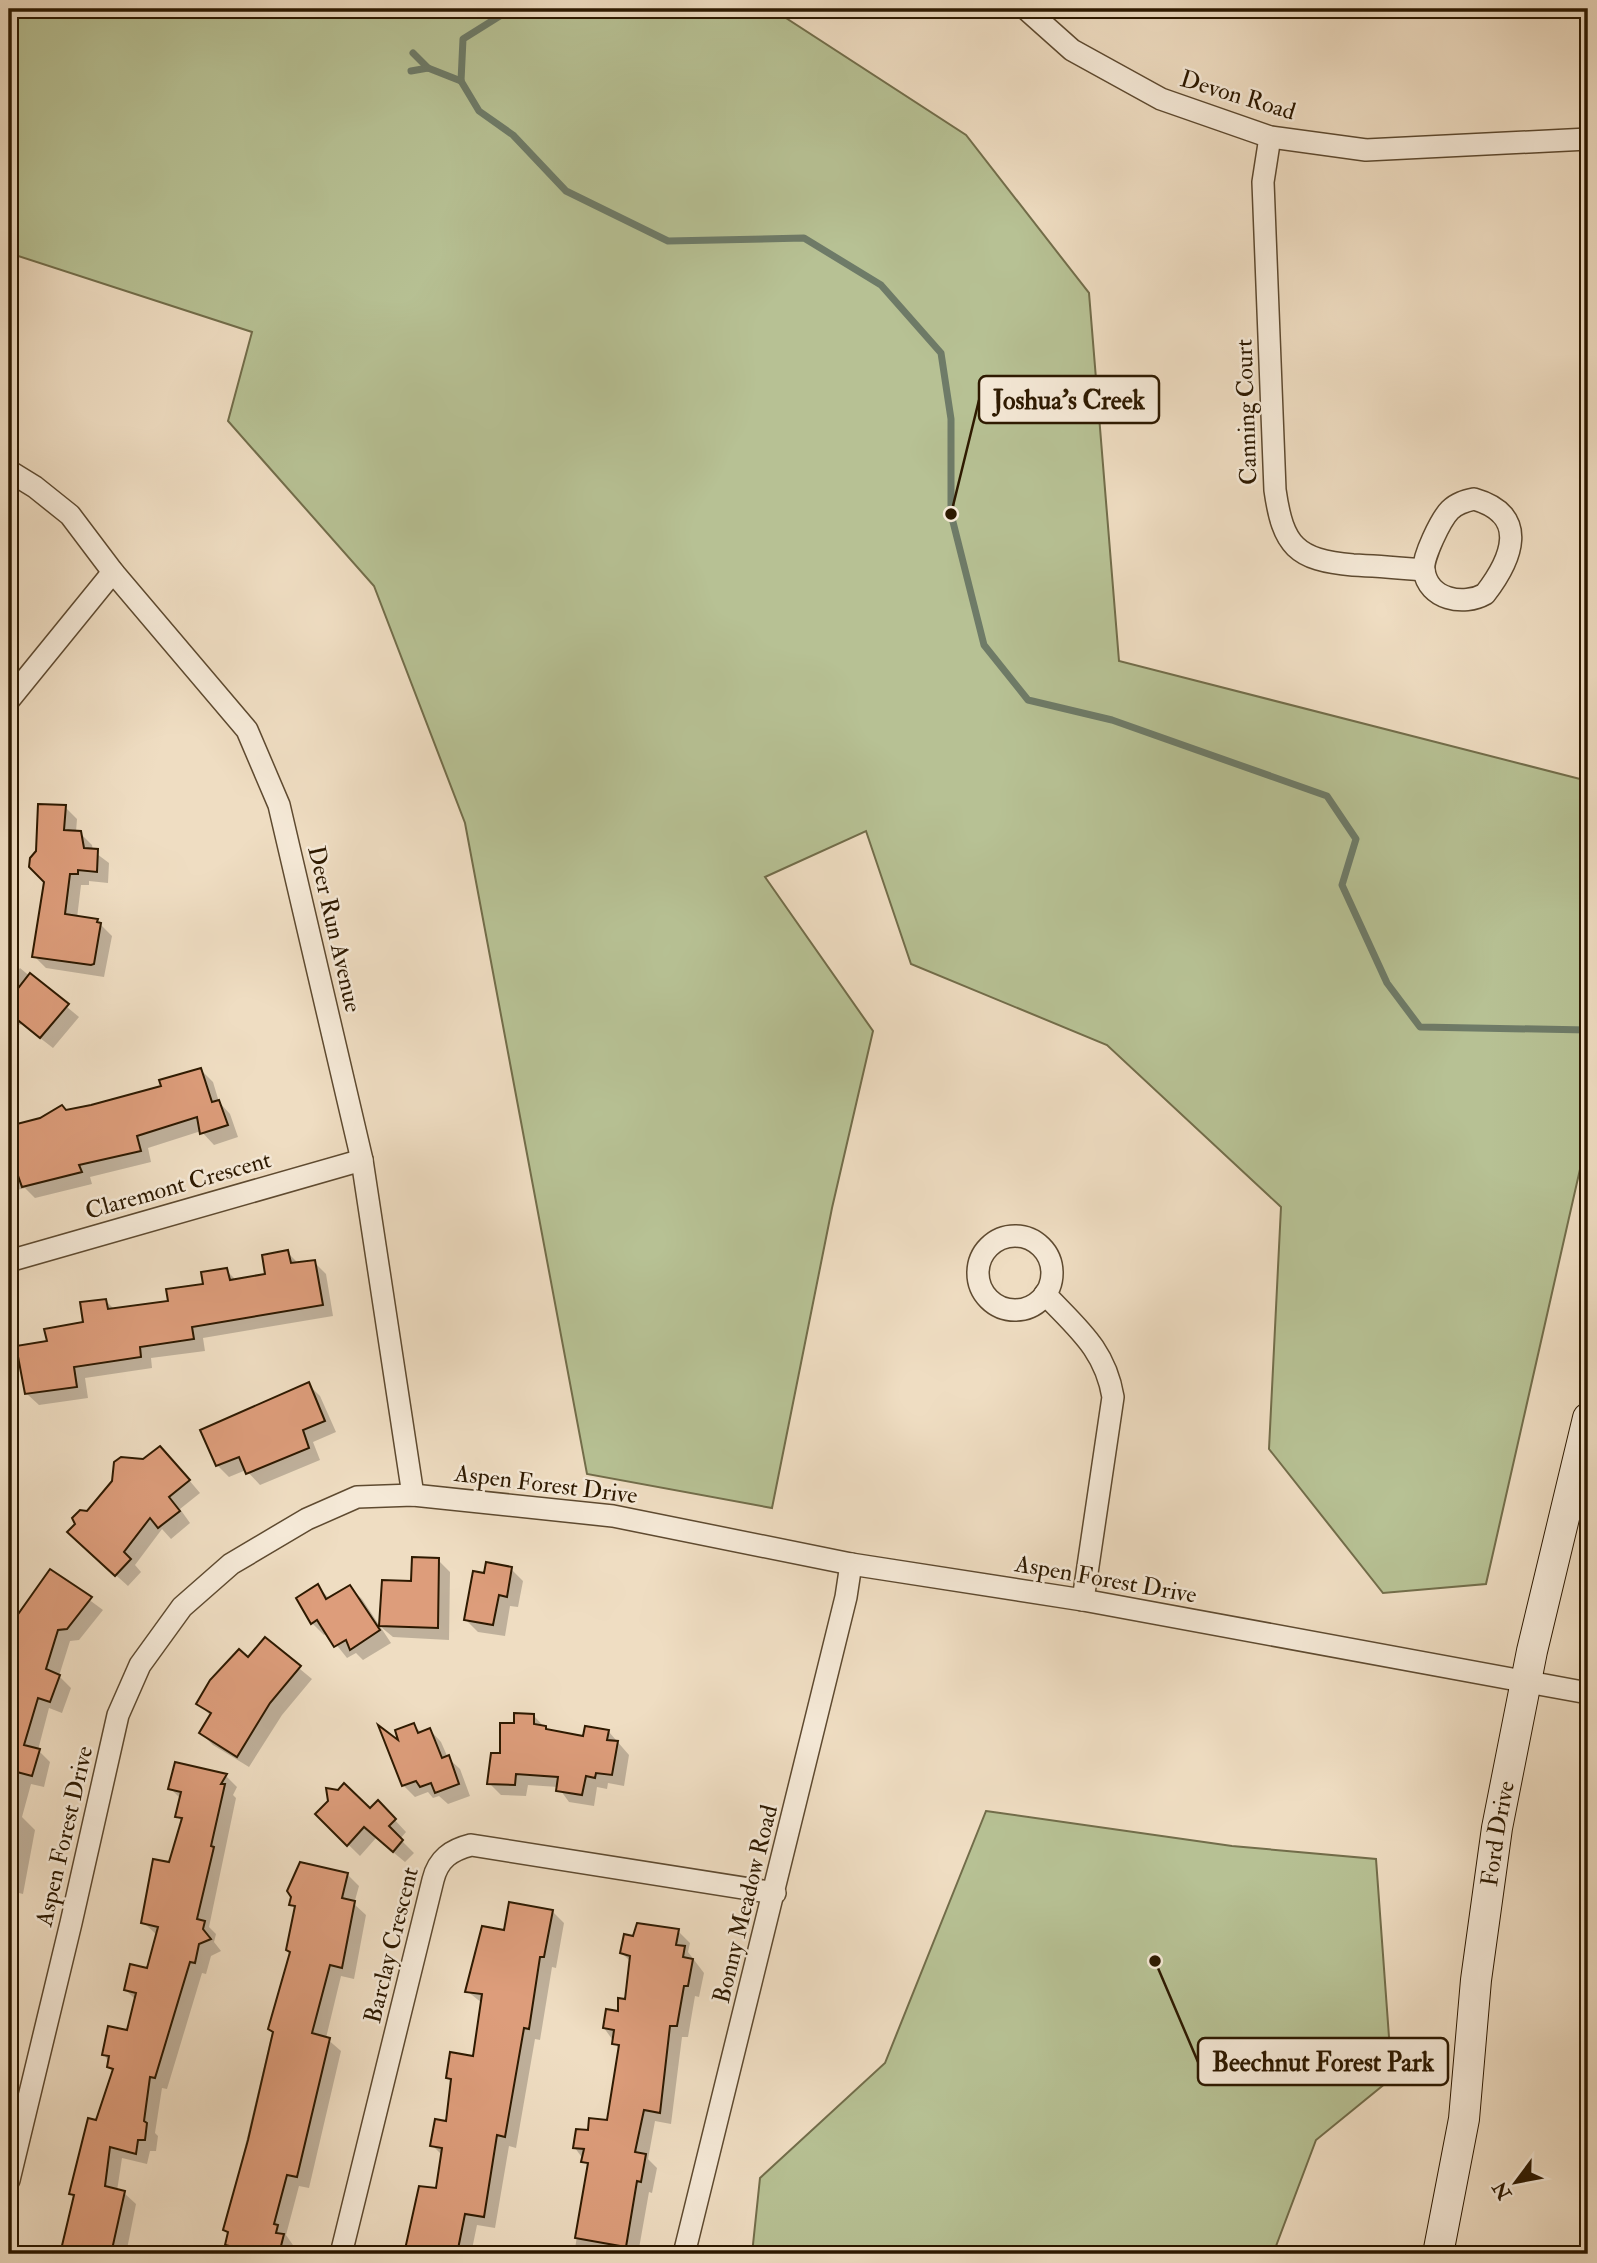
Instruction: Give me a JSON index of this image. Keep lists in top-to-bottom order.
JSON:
{
  "streets": {
    "main road": ["Ford Drive"],
    "street": [
      "Devon Road",
      "Canning Court",
      "Deer Run Avenue",
      "Claremont Crescent",
      "Aspen Forest Drive",
      "Bonny Meadow Road",
      "Barclay Crescent"
    ]
  },
  "crossings": [
    ["Devon Road", "Canning Court"],
    ["Deer Run Avenue", "Claremont Crescent"],
    ["Deer Run Avenue", "Aspen Forest Drive"],
    ["Aspen Forest Drive", "Ford Drive"],
    ["Aspen Forest Drive", "Bonny Meadow Road"],
    ["Bonny Meadow Road", "Barclay Crescent"]
  ],
  "places": ["Joshua's Creek", "Beechnut Forest Park"],
  "north": "bottom left"
}
